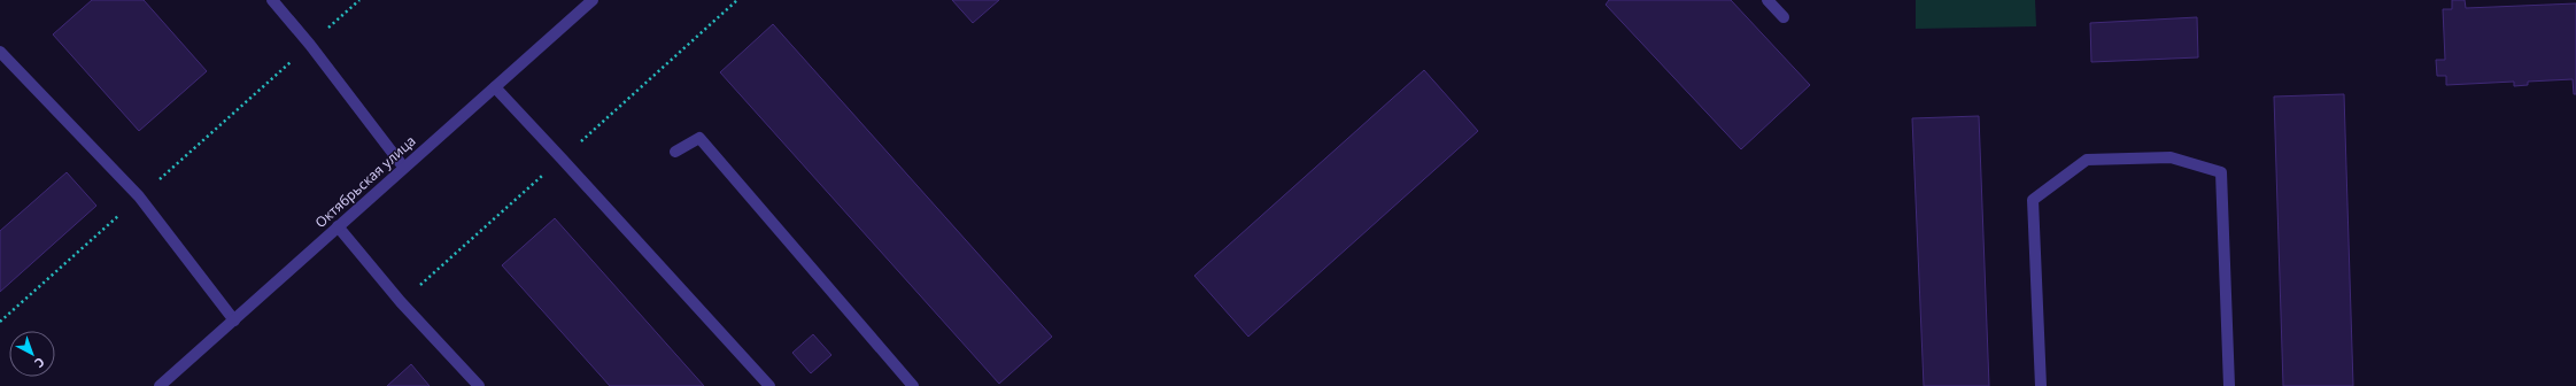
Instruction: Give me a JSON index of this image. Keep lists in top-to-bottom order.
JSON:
{
  "streets": {
    "street": ["Октябрьская улица"]
  },
  "north": "bottom right"
}
